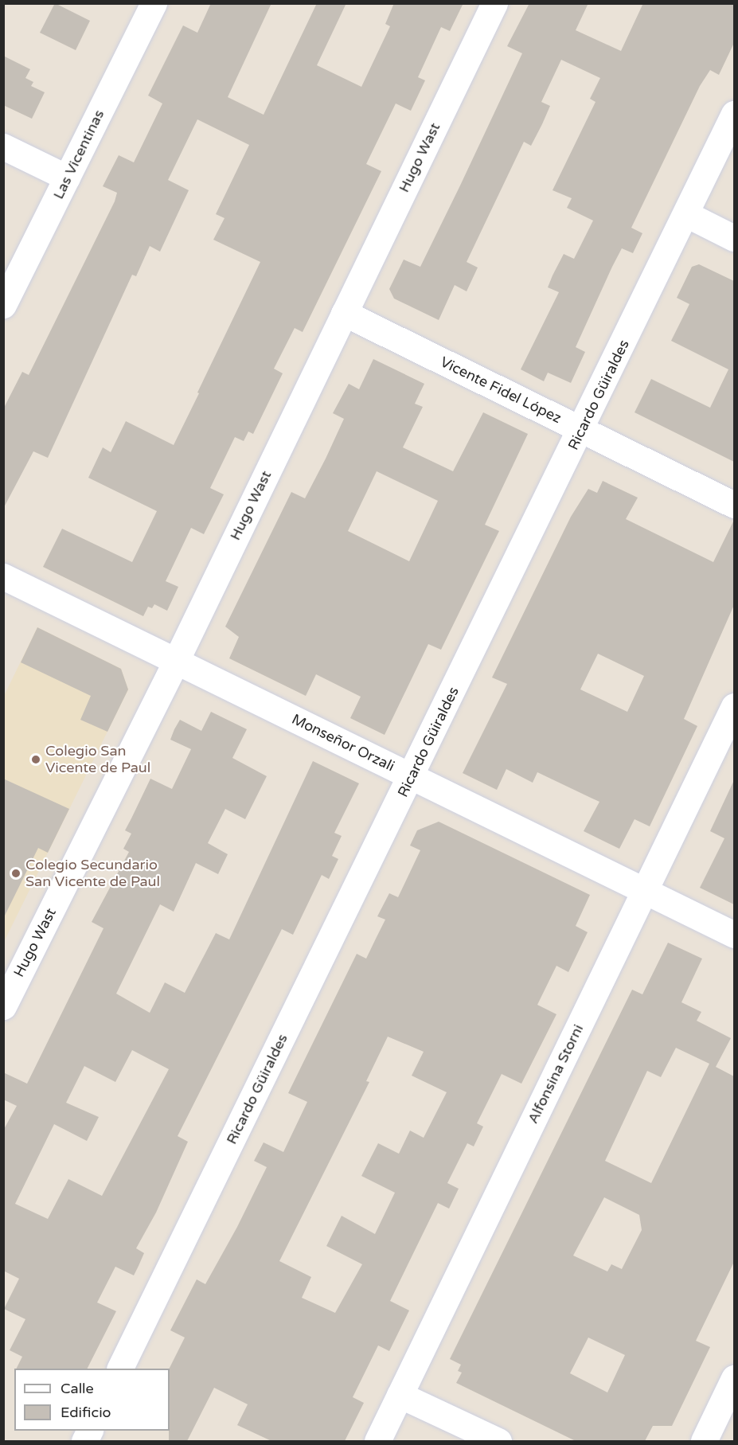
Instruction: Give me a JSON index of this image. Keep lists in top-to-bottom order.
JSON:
{
  "streets": {
    "street": [
      "Las Vicentinas",
      "Hugo Wast",
      "Vicente Fidel López",
      "Ricardo Güiraldes",
      "Monseñor Orzali",
      "Alfonsina Storni"
    ]
  },
  "crossings": [
    ["Hugo Wast", "Vicente Fidel López"],
    ["Hugo Wast", "Monseñor Orzali"],
    ["Vicente Fidel López", "Ricardo Güiraldes"],
    ["Ricardo Güiraldes", "Monseñor Orzali"],
    ["Monseñor Orzali", "Alfonsina Storni"]
  ],
  "places": ["Colegio San Vicente de Paul", "Colegio Secundario San Vicente de Paul"],
  "legend": ["Calle", "Edificio"]
}
